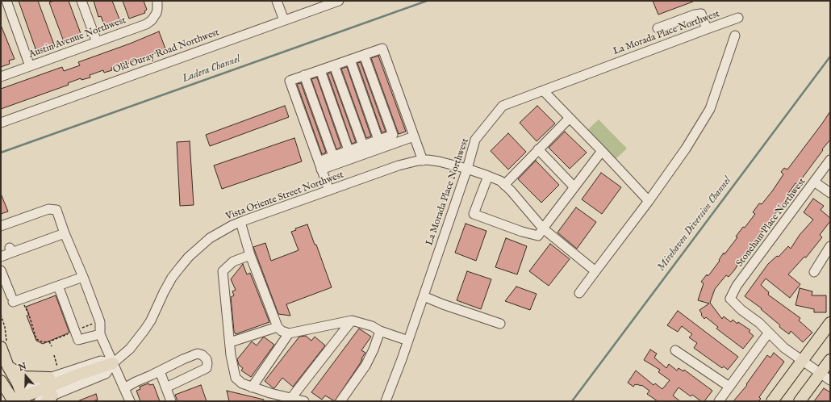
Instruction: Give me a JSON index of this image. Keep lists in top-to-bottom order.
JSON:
{
  "streets": {
    "street": [
      "La Morada Place Northwest",
      "Austin Avenue Northwest",
      "Old Ouray Road Northwest",
      "Vista Oriente Street Northwest",
      "Stoneham Place Northwest"
    ]
  },
  "crossings": [
    ["La Morada Place Northwest", "Vista Oriente Street Northwest"]
  ],
  "water": ["Ladera Channel", "Mirehaven Diversion Channel"],
  "north": "top"
}
